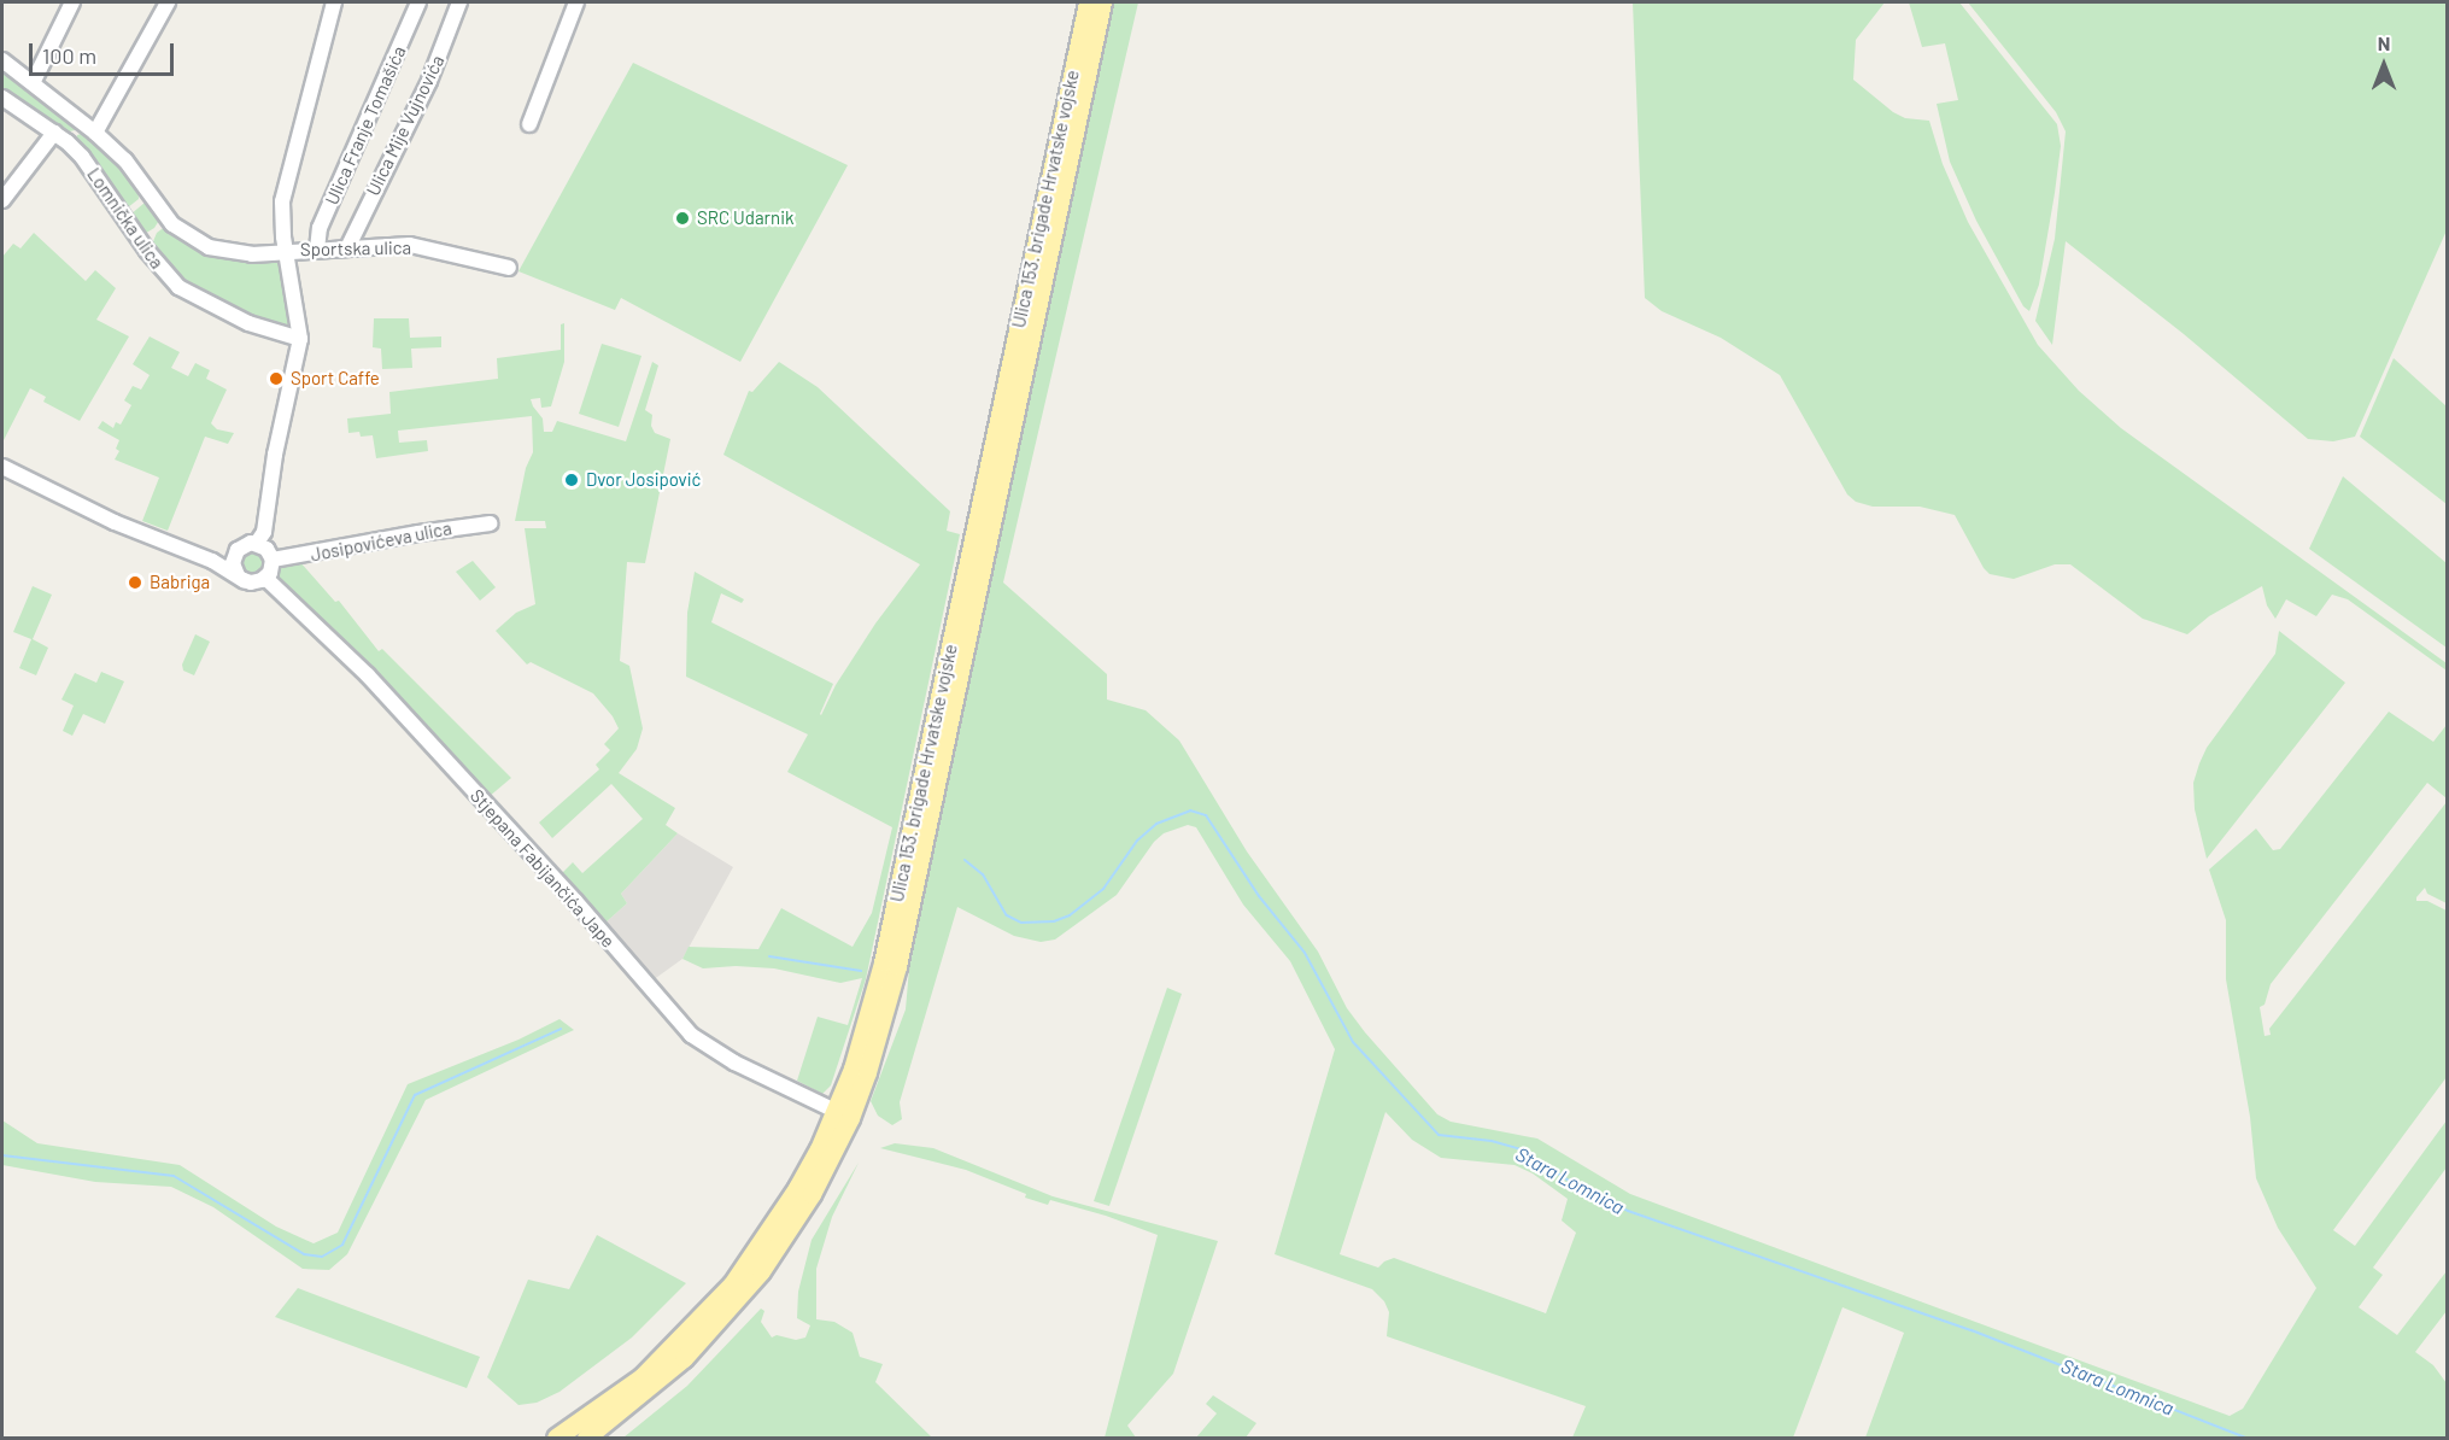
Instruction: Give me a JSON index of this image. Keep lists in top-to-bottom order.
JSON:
{
  "streets": {
    "main road": ["Ulica 153. brigade Hrvatske vojske"],
    "street": [
      "Ulica Franje Tomašića",
      "Ulica Mije Vujnovića",
      "Lomnička ulica",
      "Sportska ulica",
      "Josipovićeva ulica",
      "Stjepana Fabijančića Jape"
    ]
  },
  "crossings": [
    ["Ulica Franje Tomašića", "Sportska ulica"],
    ["Ulica Mije Vujnovića", "Sportska ulica"],
    ["Ulica 153. brigade Hrvatske vojske", "Stjepana Fabijančića Jape"],
    ["Lomnička ulica", "Sportska ulica"],
    ["Josipovićeva ulica", "Stjepana Fabijančića Jape"]
  ],
  "water": ["Stara Lomnica"],
  "places": [
    "SRC Udarnik",
    "Sport Caffe",
    "Dvor Josipović",
    "Babriga"
  ],
  "scale_bar": "100 m",
  "north": "top"
}
